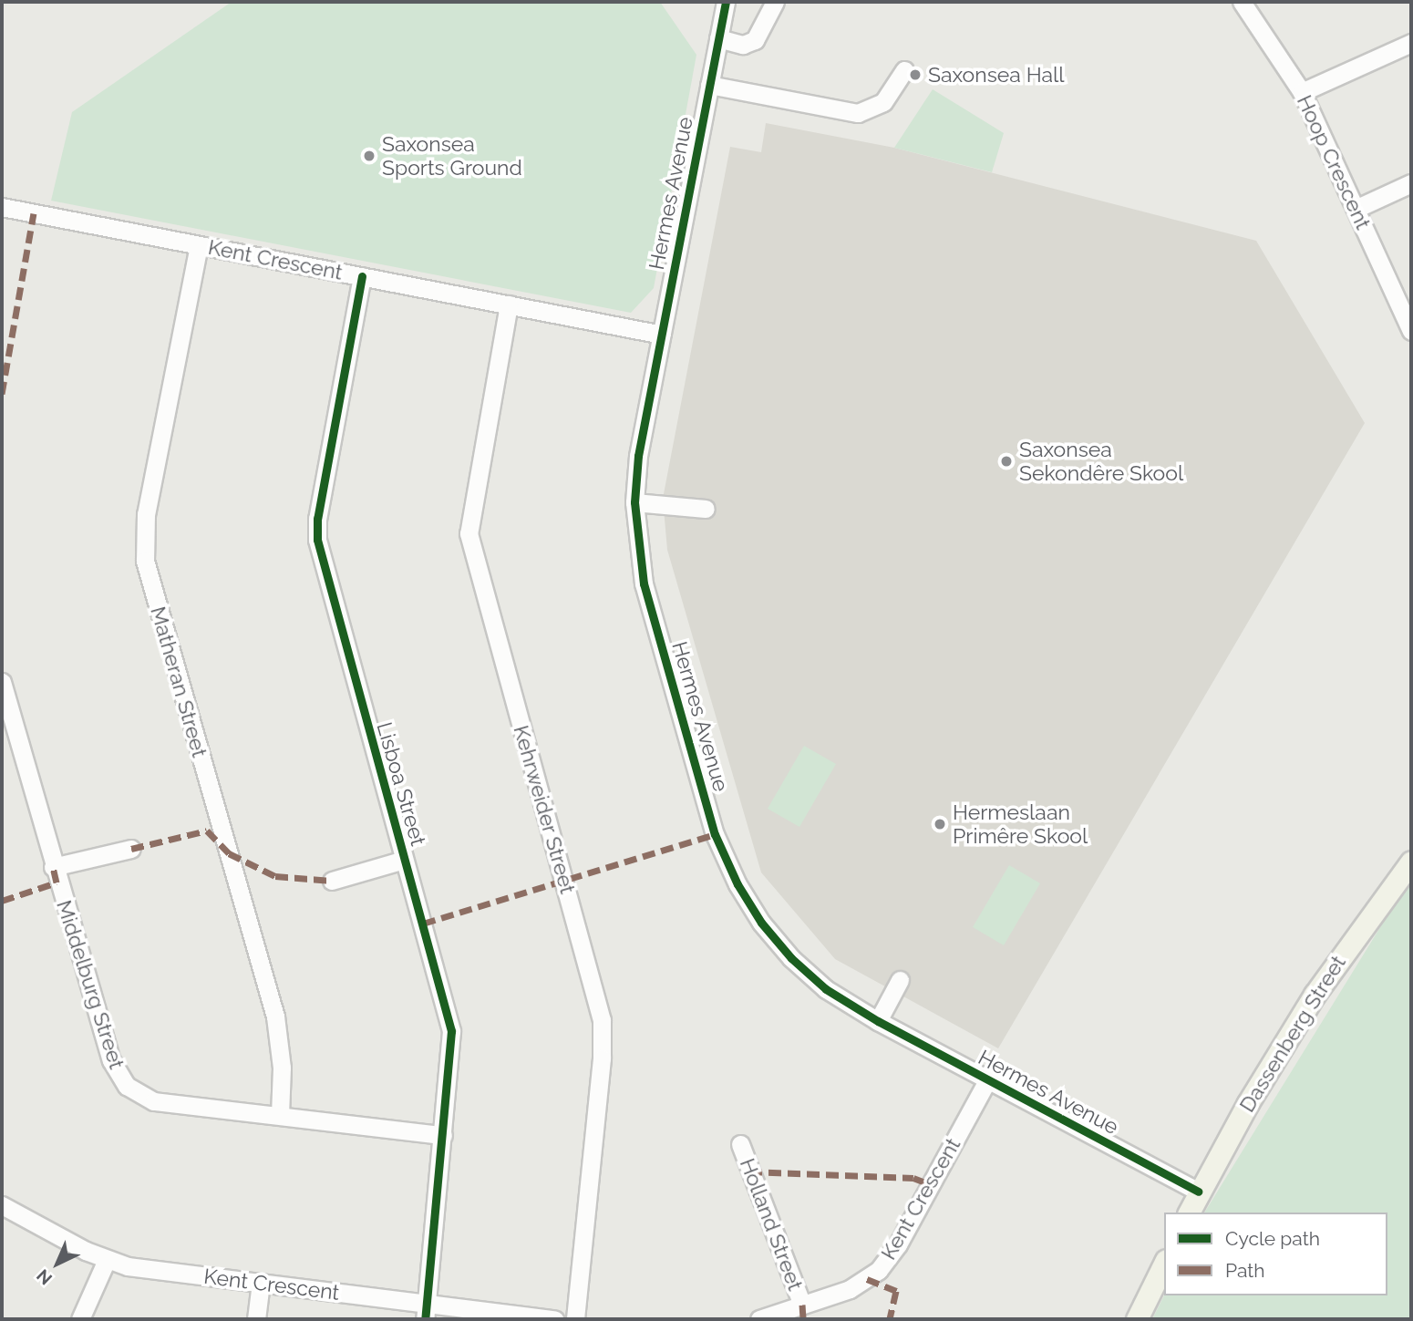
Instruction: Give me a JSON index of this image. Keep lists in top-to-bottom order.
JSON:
{
  "streets": {
    "main road": ["Dassenberg Street"],
    "street": [
      "Hoop Crescent",
      "Hermes Avenue",
      "Kent Crescent",
      "Matheran Street",
      "Lisboa Street",
      "Kehrweider Street",
      "Middelburg Street",
      "Holland Street"
    ]
  },
  "crossings": [
    ["Hermes Avenue", "Kent Crescent"],
    ["Hermes Avenue", "Dassenberg Street"],
    ["Kent Crescent", "Matheran Street"],
    ["Kent Crescent", "Lisboa Street"],
    ["Kent Crescent", "Kehrweider Street"],
    ["Kent Crescent", "Holland Street"],
    ["Matheran Street", "Middelburg Street"],
    ["Lisboa Street", "Middelburg Street"]
  ],
  "places": [
    "Saxonsea Hall",
    "Saxonsea Sports Ground",
    "Saxonsea Sekondêre Skool",
    "Hermeslaan Primêre Skool"
  ],
  "legend": ["Cycle path", "Path"],
  "north": "bottom left"
}
